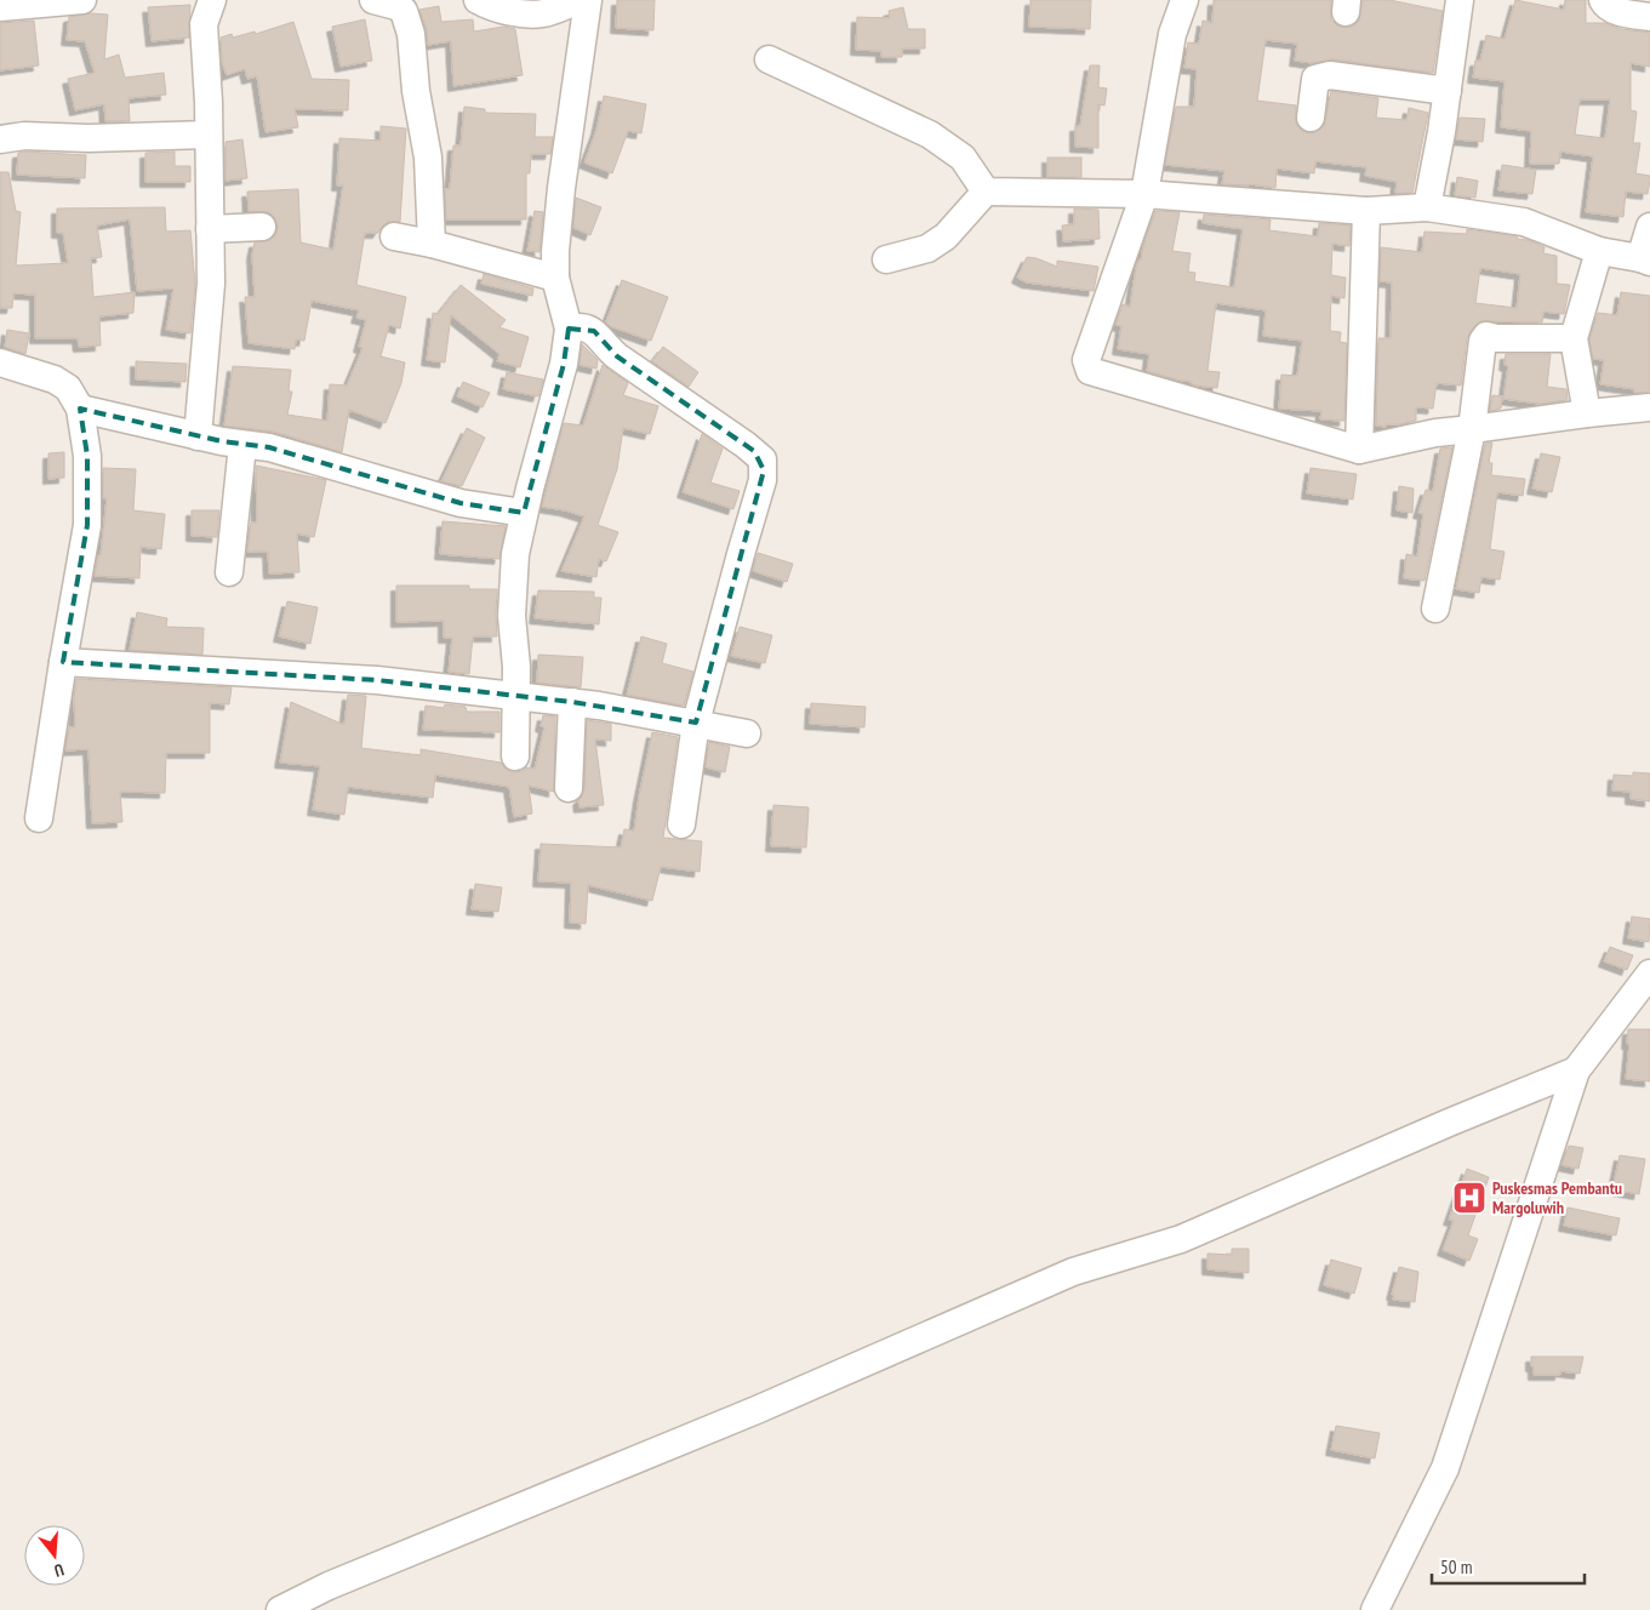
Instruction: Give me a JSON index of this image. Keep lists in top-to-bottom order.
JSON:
{
  "places": {
    "hospital": ["Puskesmas Pembantu Margoluwih"]
  },
  "scale_bar": "50 m",
  "north": "bottom"
}
